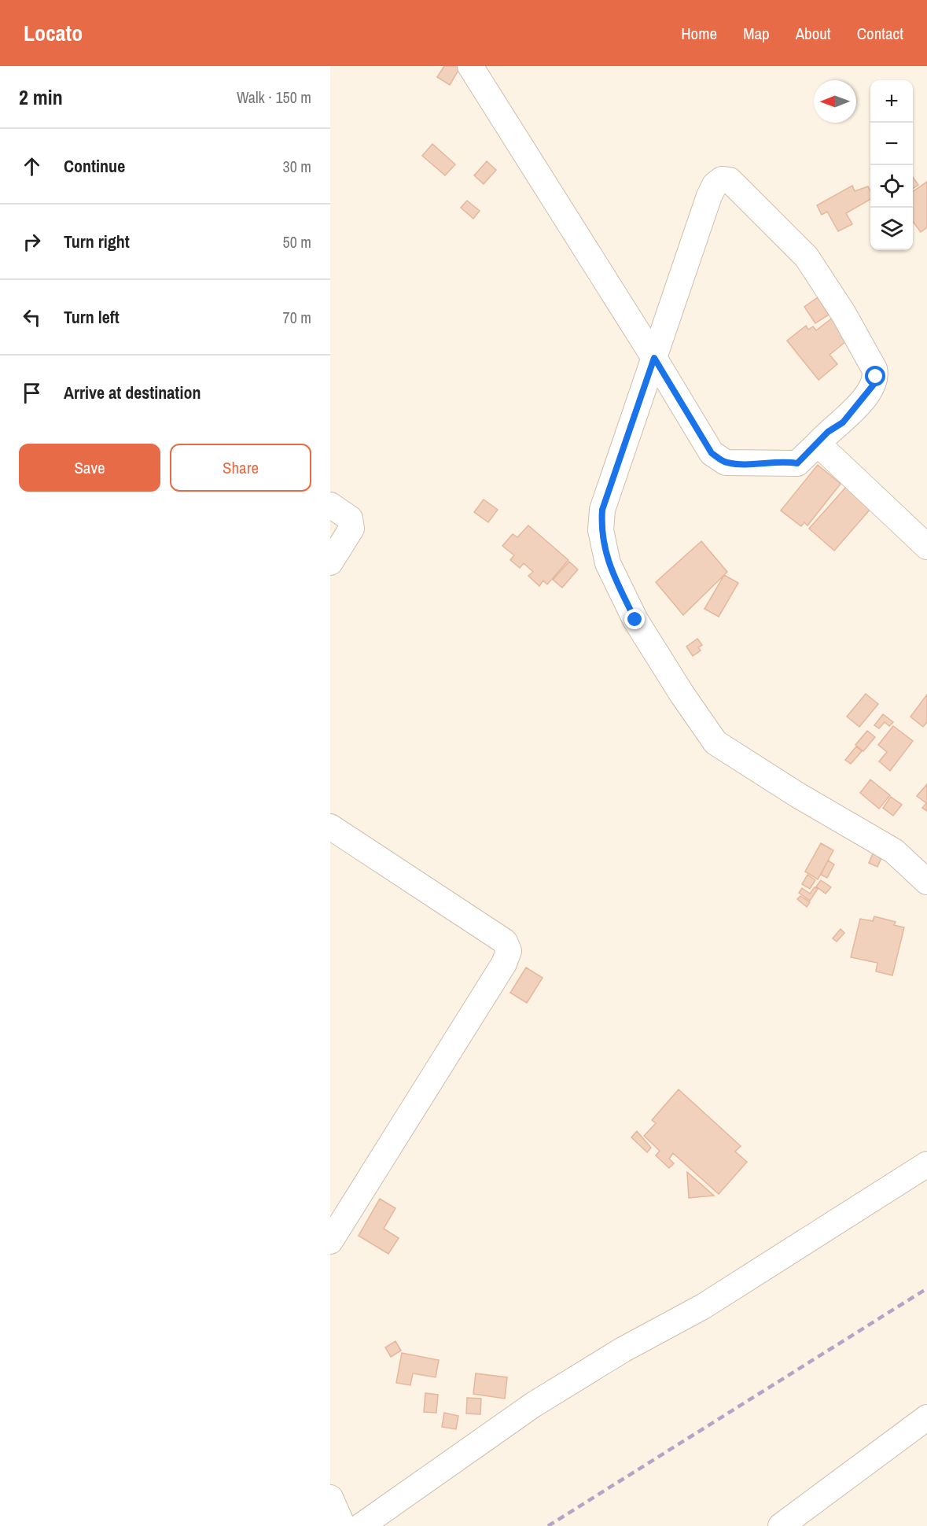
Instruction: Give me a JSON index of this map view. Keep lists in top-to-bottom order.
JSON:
{
  "north": "left",
  "page": {
    "header": "Locato",
    "nav": [
      "Home",
      "Map",
      "About",
      "Contact"
    ],
    "heading": ["2 min", "Walk · 150 m"],
    "map_buttons": ["+", "−"],
    "list": [
      ["Continue", "30 m"],
      ["Turn right", "50 m"],
      ["Turn left", "70 m"],
      "Arrive at destination"
    ],
    "buttons": ["Save", "Share"]
  }
}
